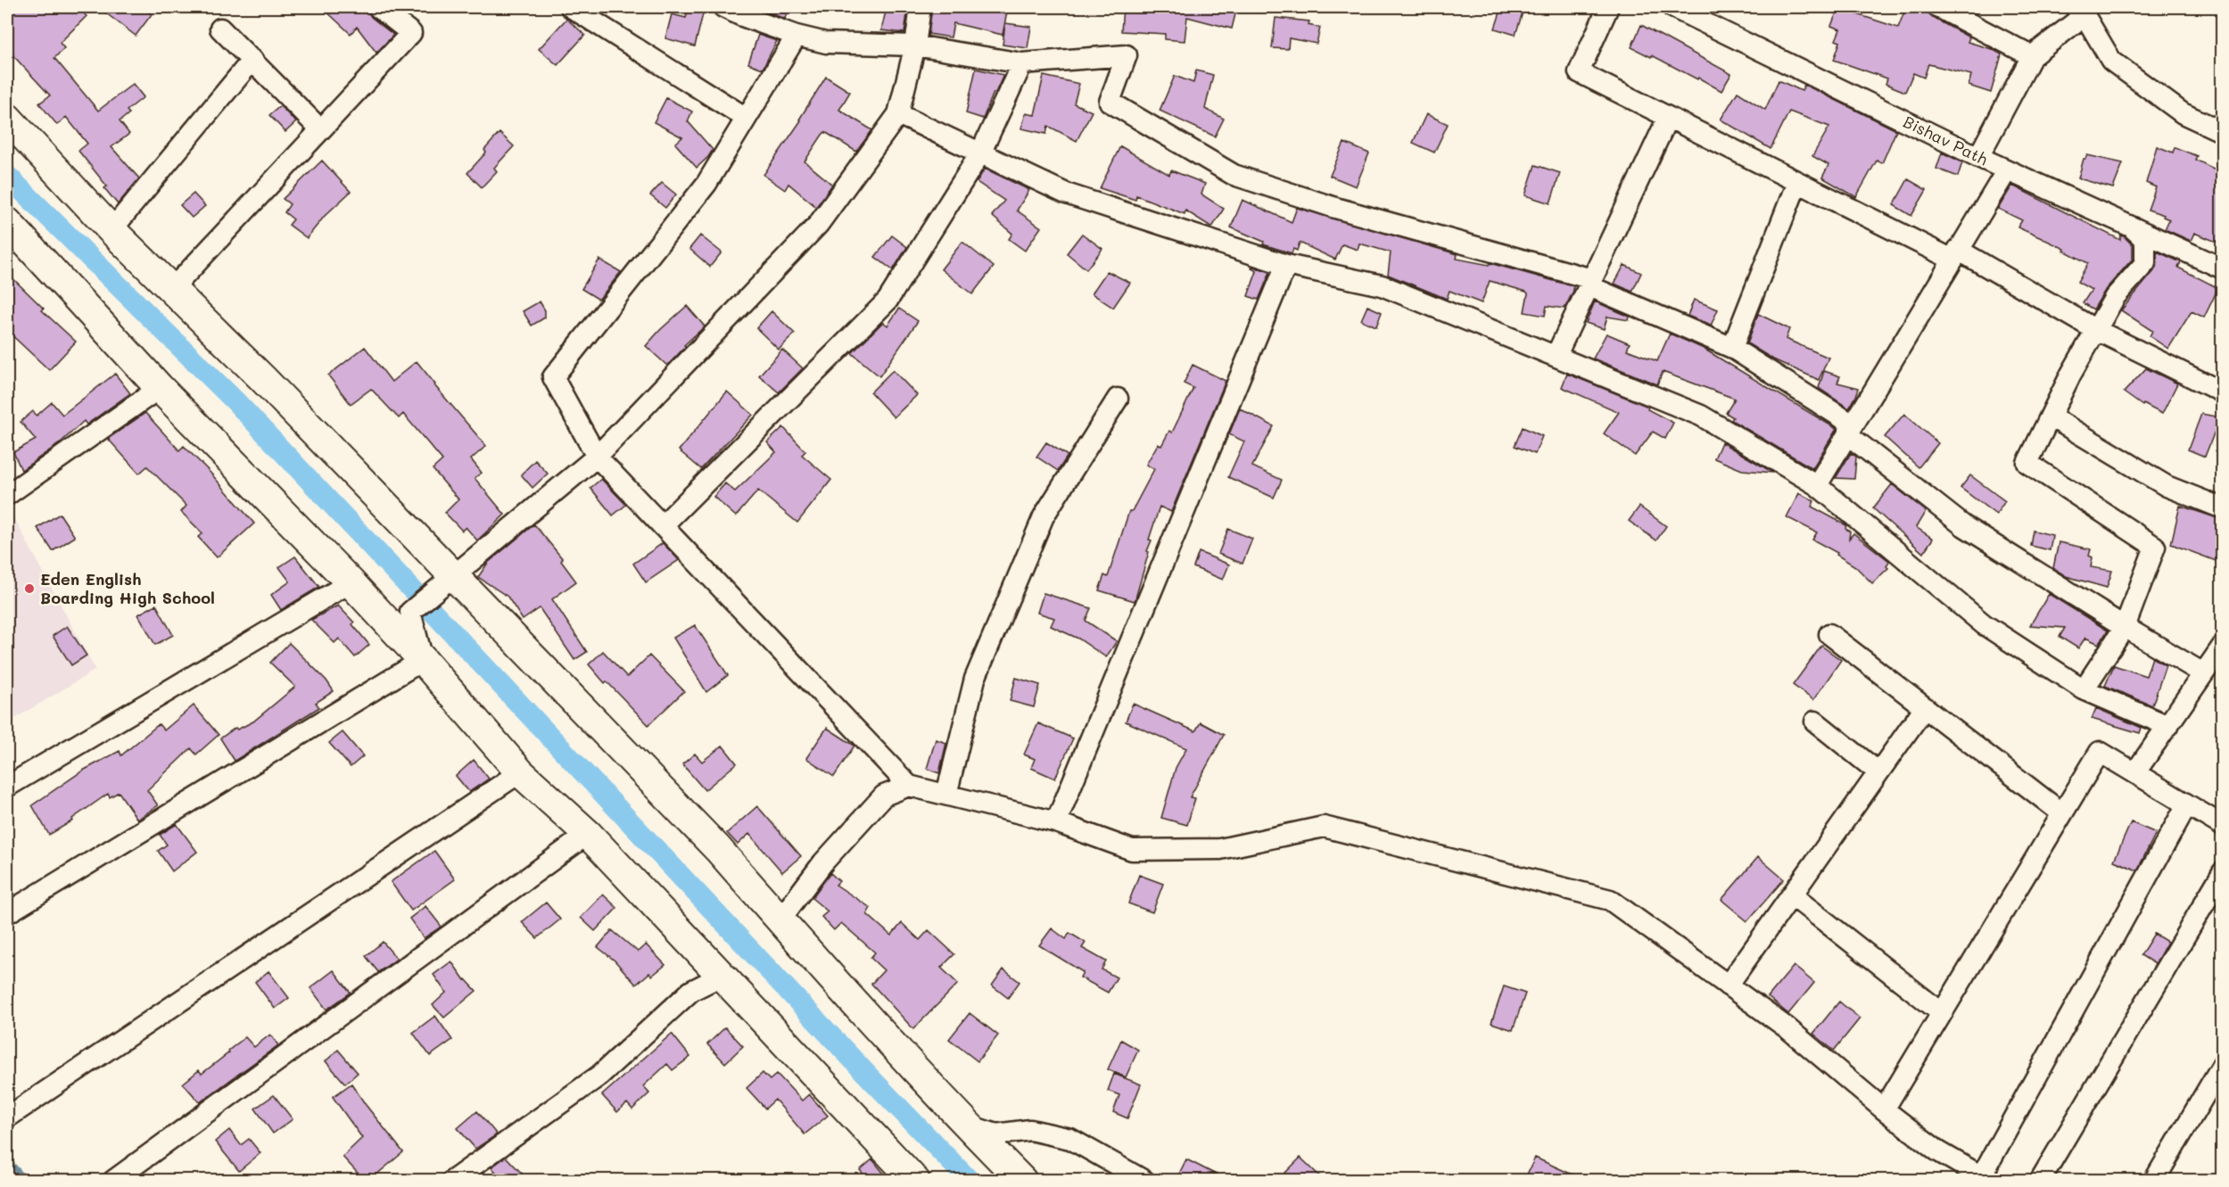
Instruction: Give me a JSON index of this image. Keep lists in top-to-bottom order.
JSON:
{
  "streets": {
    "street": ["Bishav Path"]
  },
  "places": ["Eden English Boarding High School"]
}
